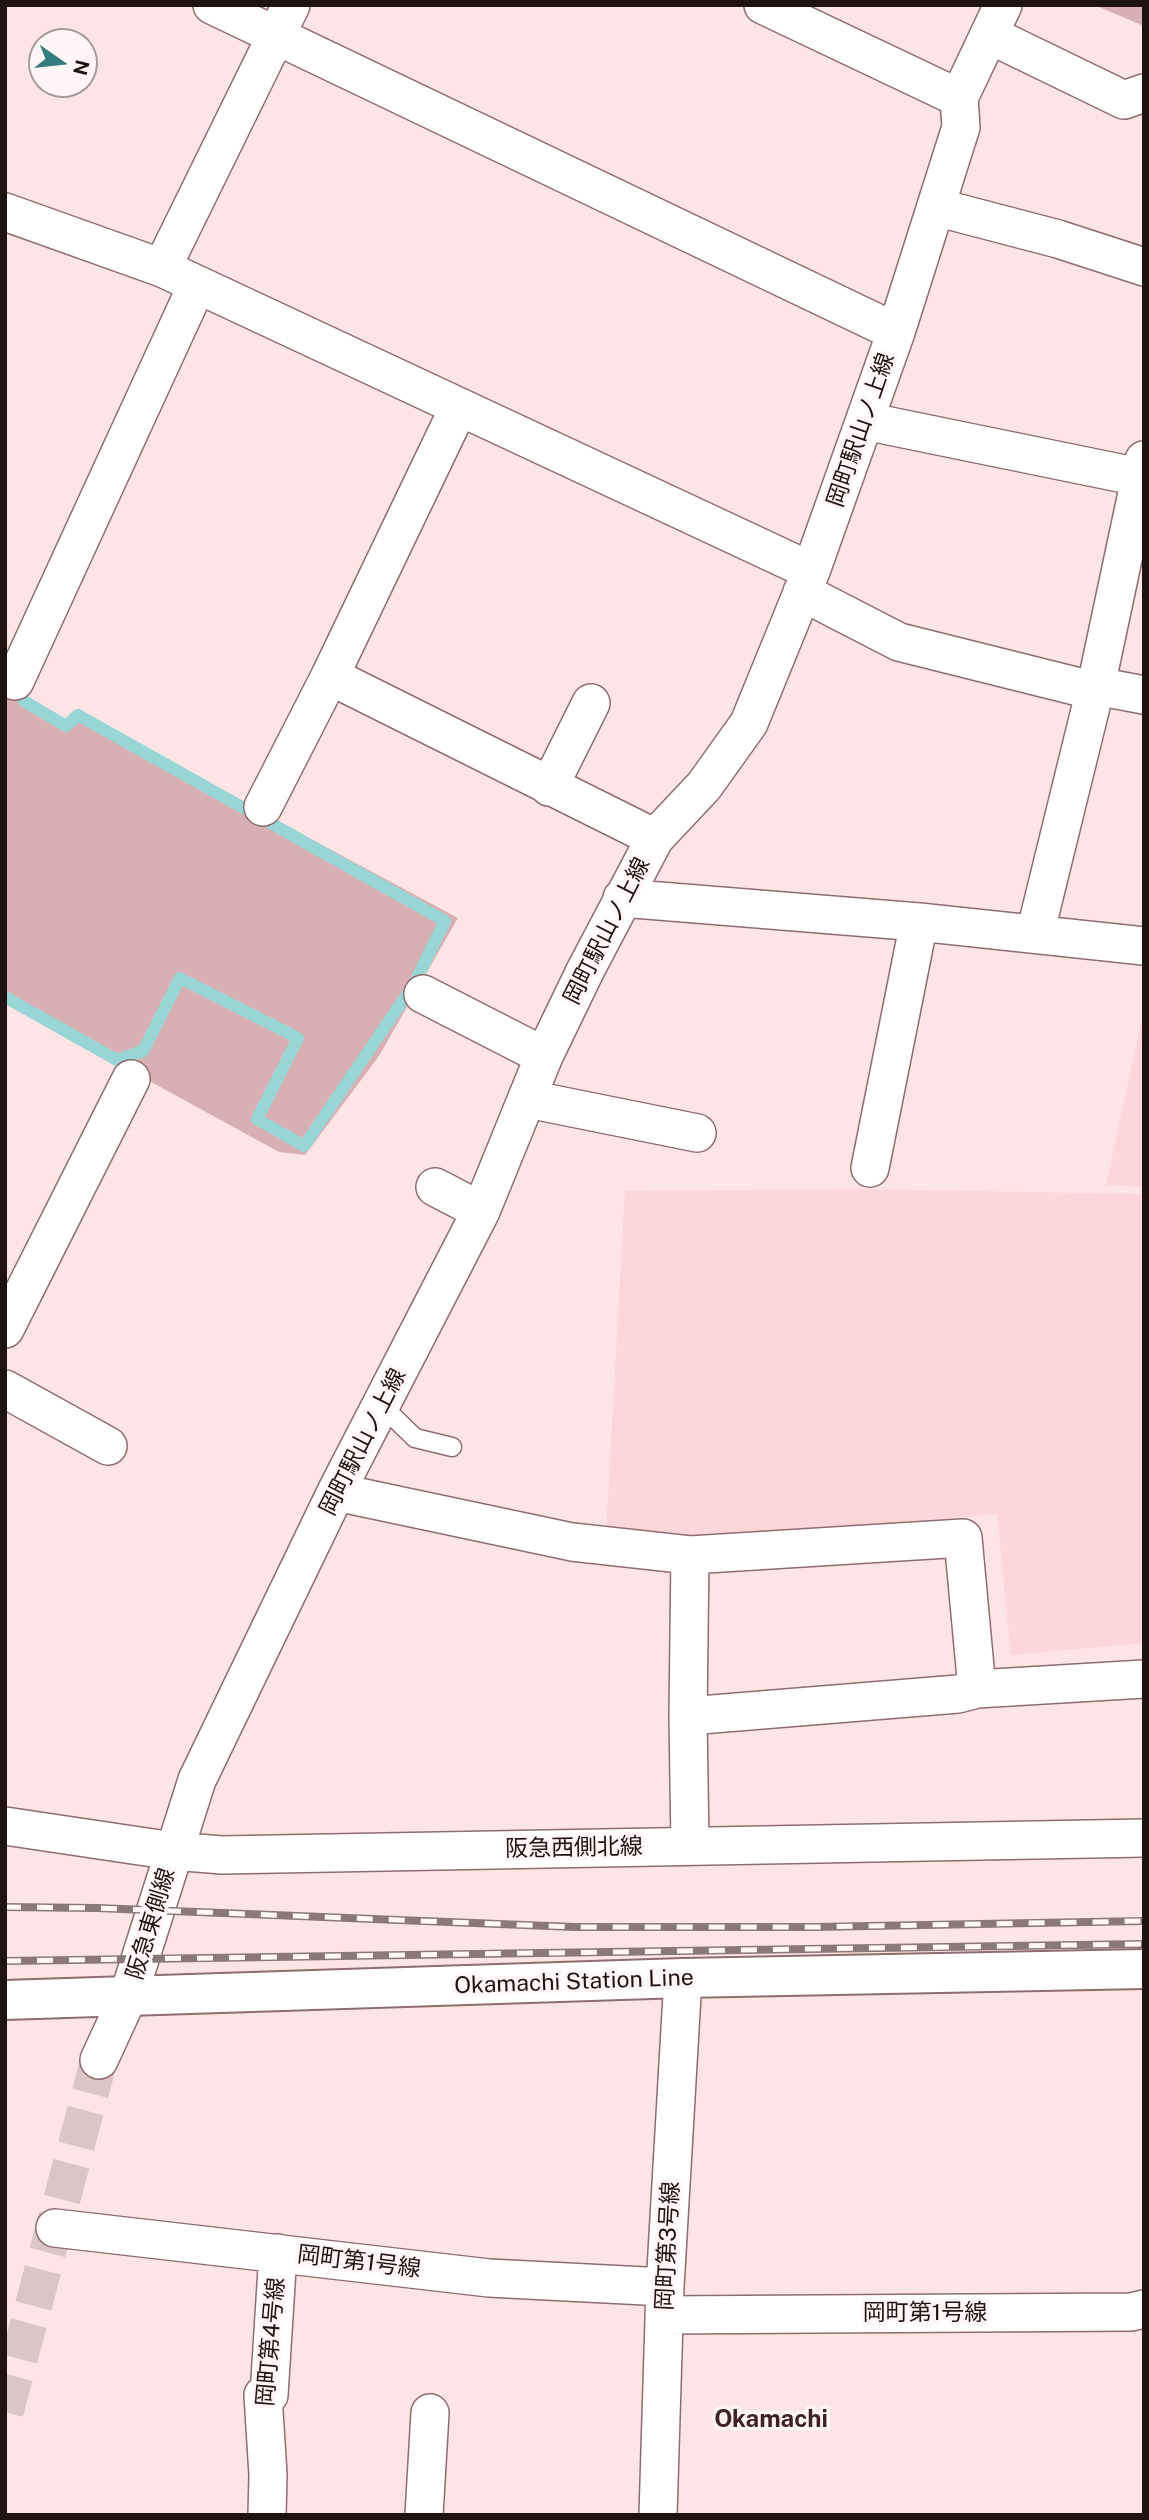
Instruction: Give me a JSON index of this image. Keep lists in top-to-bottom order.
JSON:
{
  "streets": {
    "main road": ["Okamachi Station Line"],
    "street": [
      "岡町駅山ノ上線",
      "阪急西側北線",
      "阪急東側線",
      "岡町第3号線",
      "岡町第1号線",
      "岡町第4号線"
    ]
  },
  "crossings": [
    ["岡町駅山ノ上線", "阪急西側北線"],
    ["岡町駅山ノ上線", "阪急東側線"],
    ["阪急西側北線", "阪急東側線"],
    ["阪急東側線", "Okamachi Station Line"],
    ["Okamachi Station Line", "岡町第3号線"],
    ["岡町第3号線", "岡町第1号線"],
    ["岡町第1号線", "岡町第4号線"]
  ],
  "districts": ["Okamachi"],
  "north": "right"
}
